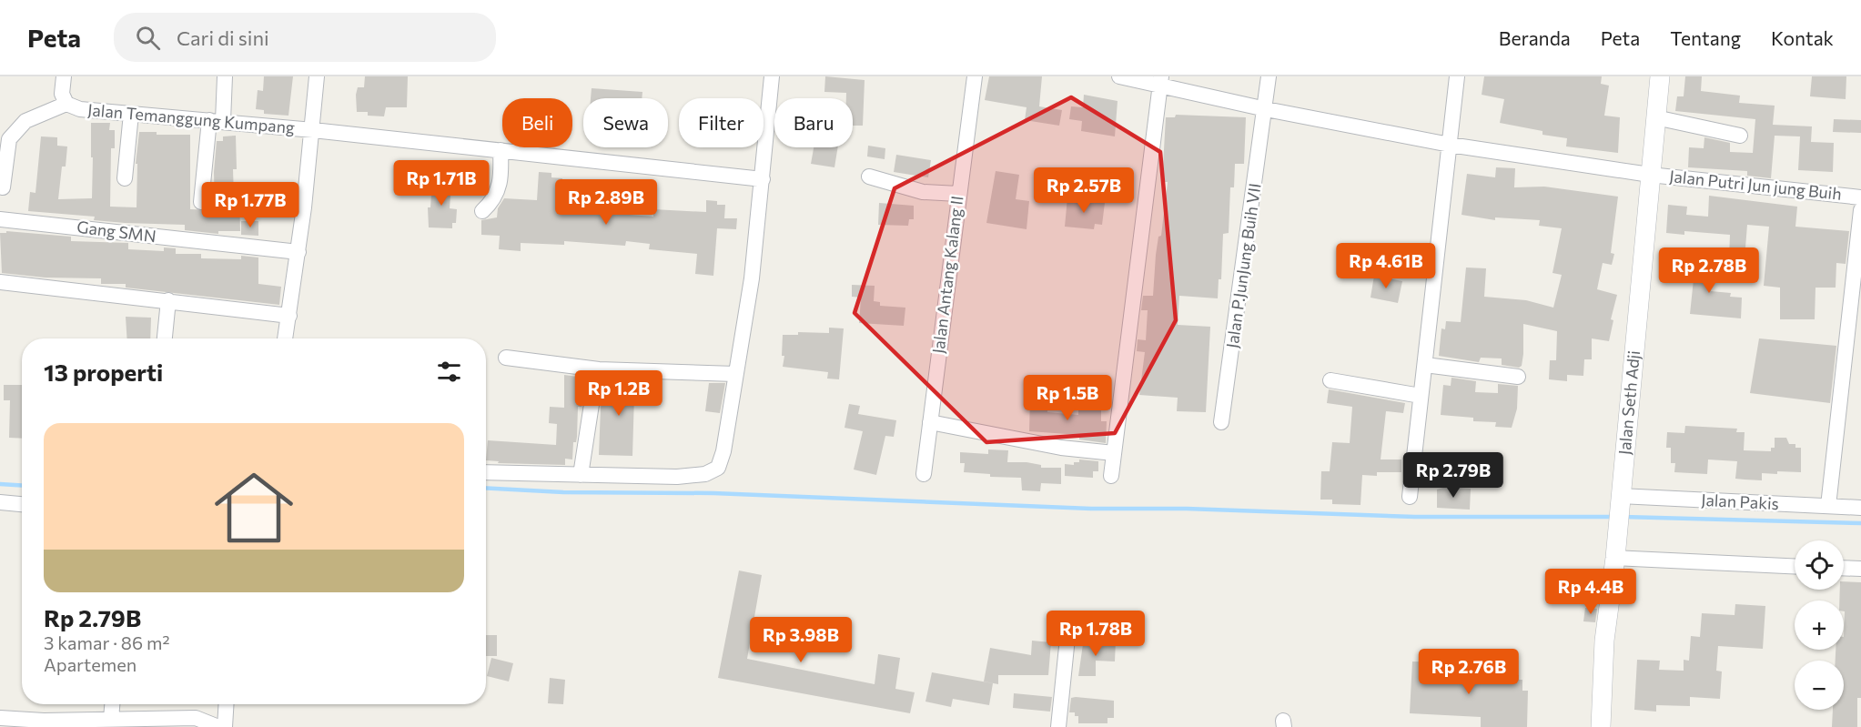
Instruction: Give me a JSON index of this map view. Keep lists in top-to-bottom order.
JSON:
{
  "streets": {
    "street": [
      "Jalan Temanggung Kumpang",
      "Jalan Putri Jun jung Buih",
      "Gang SMN",
      "Jalan P.JunJung Buih VII",
      "Jalan Antang Kalang II",
      "Jalan Seth Adji",
      "Jalan Pakis"
    ]
  },
  "crossings": [
    ["Jalan Putri Jun jung Buih", "Jalan P.JunJung Buih VII"],
    ["Jalan Putri Jun jung Buih", "Jalan Seth Adji"],
    ["Jalan Seth Adji", "Jalan Pakis"]
  ],
  "page": {
    "header": "Peta",
    "search": "Cari di sini",
    "nav": [
      "Beranda",
      "Peta",
      "Tentang",
      "Kontak"
    ],
    "chip": [
      "Beli",
      "Sewa",
      "Filter",
      "Baru"
    ],
    "price": [
      "Rp 1.71B",
      "Rp 2.57B",
      "Rp 2.89B",
      "Rp 1.77B",
      "Rp 4.61B",
      "Rp 2.78B",
      "Rp 1.2B",
      "Rp 1.5B",
      "Rp 2.79B",
      "Rp 4.4B",
      "Rp 1.78B",
      "Rp 3.98B",
      "Rp 2.76B"
    ],
    "heading": "13 properti",
    "list": [
      {
        "name": "Rp 2.79B",
        "note": "3 kamar · 86 m² · Apartemen"
      }
    ],
    "map_buttons": ["+", "−"]
  }
}
